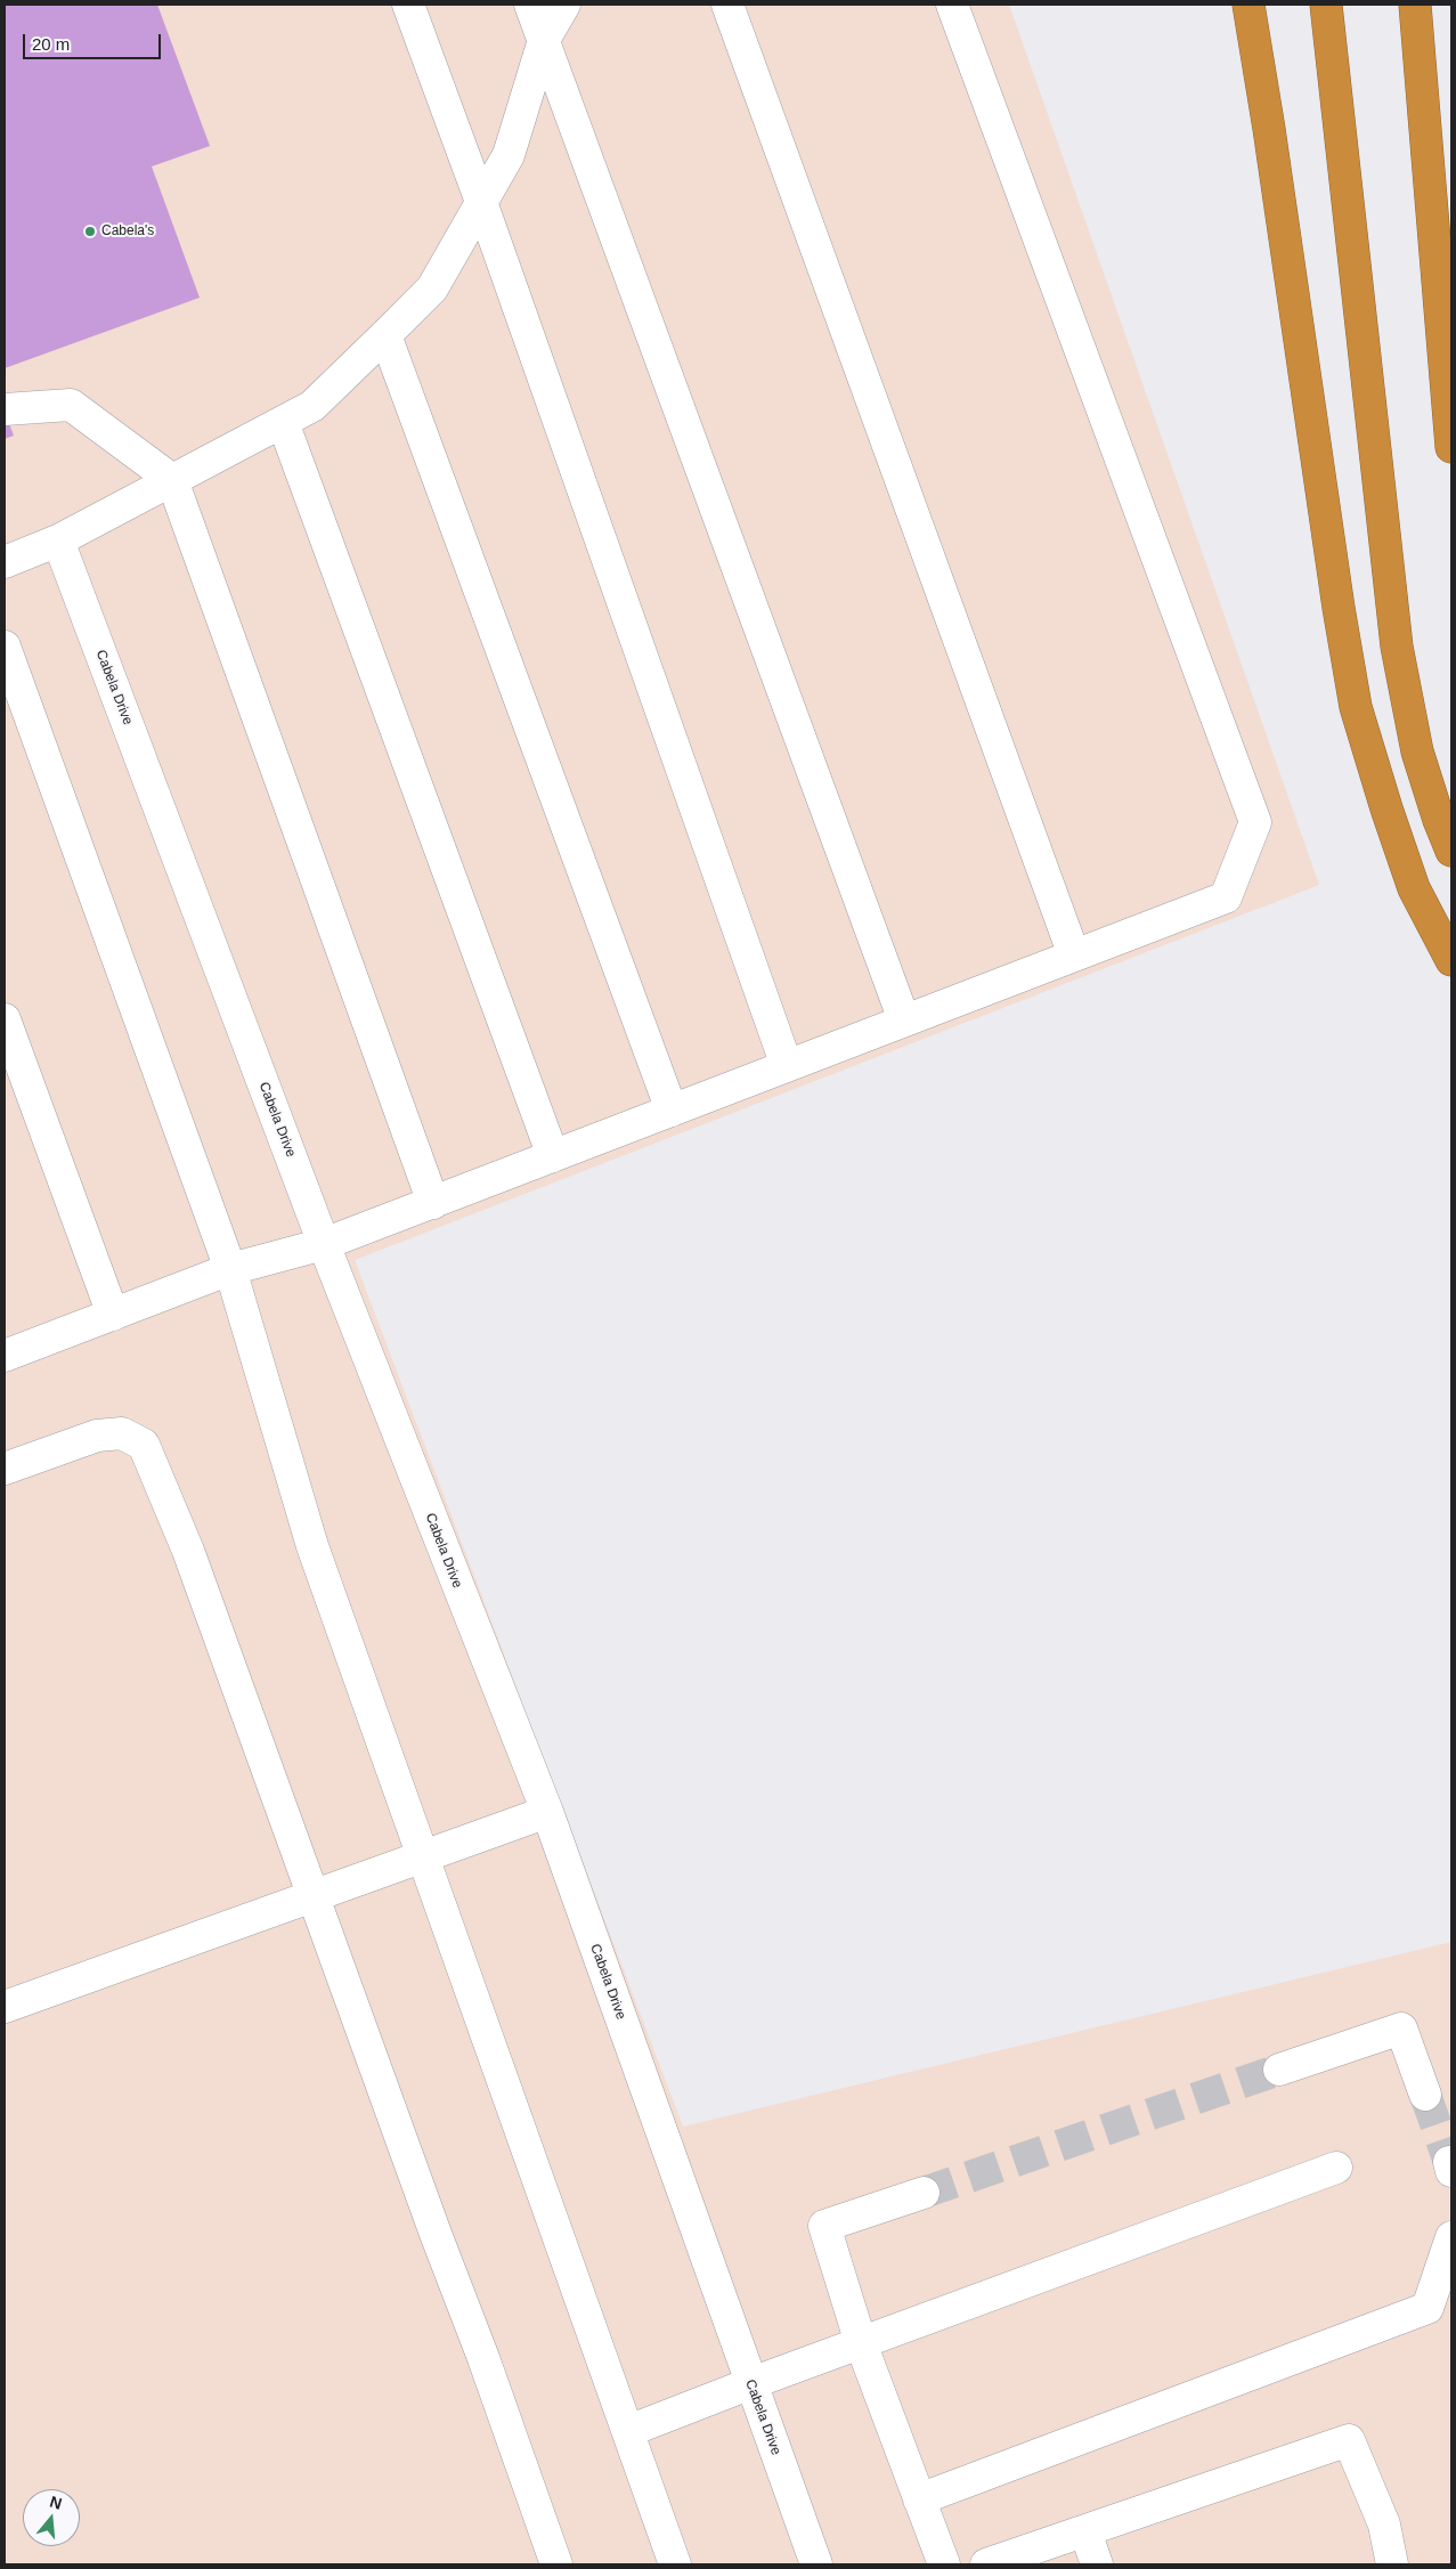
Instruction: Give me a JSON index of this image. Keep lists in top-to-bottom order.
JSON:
{
  "streets": {
    "lane": ["Cabela Drive"]
  },
  "places": ["Cabela's"],
  "scale_bar": "20 m",
  "north": "top"
}
